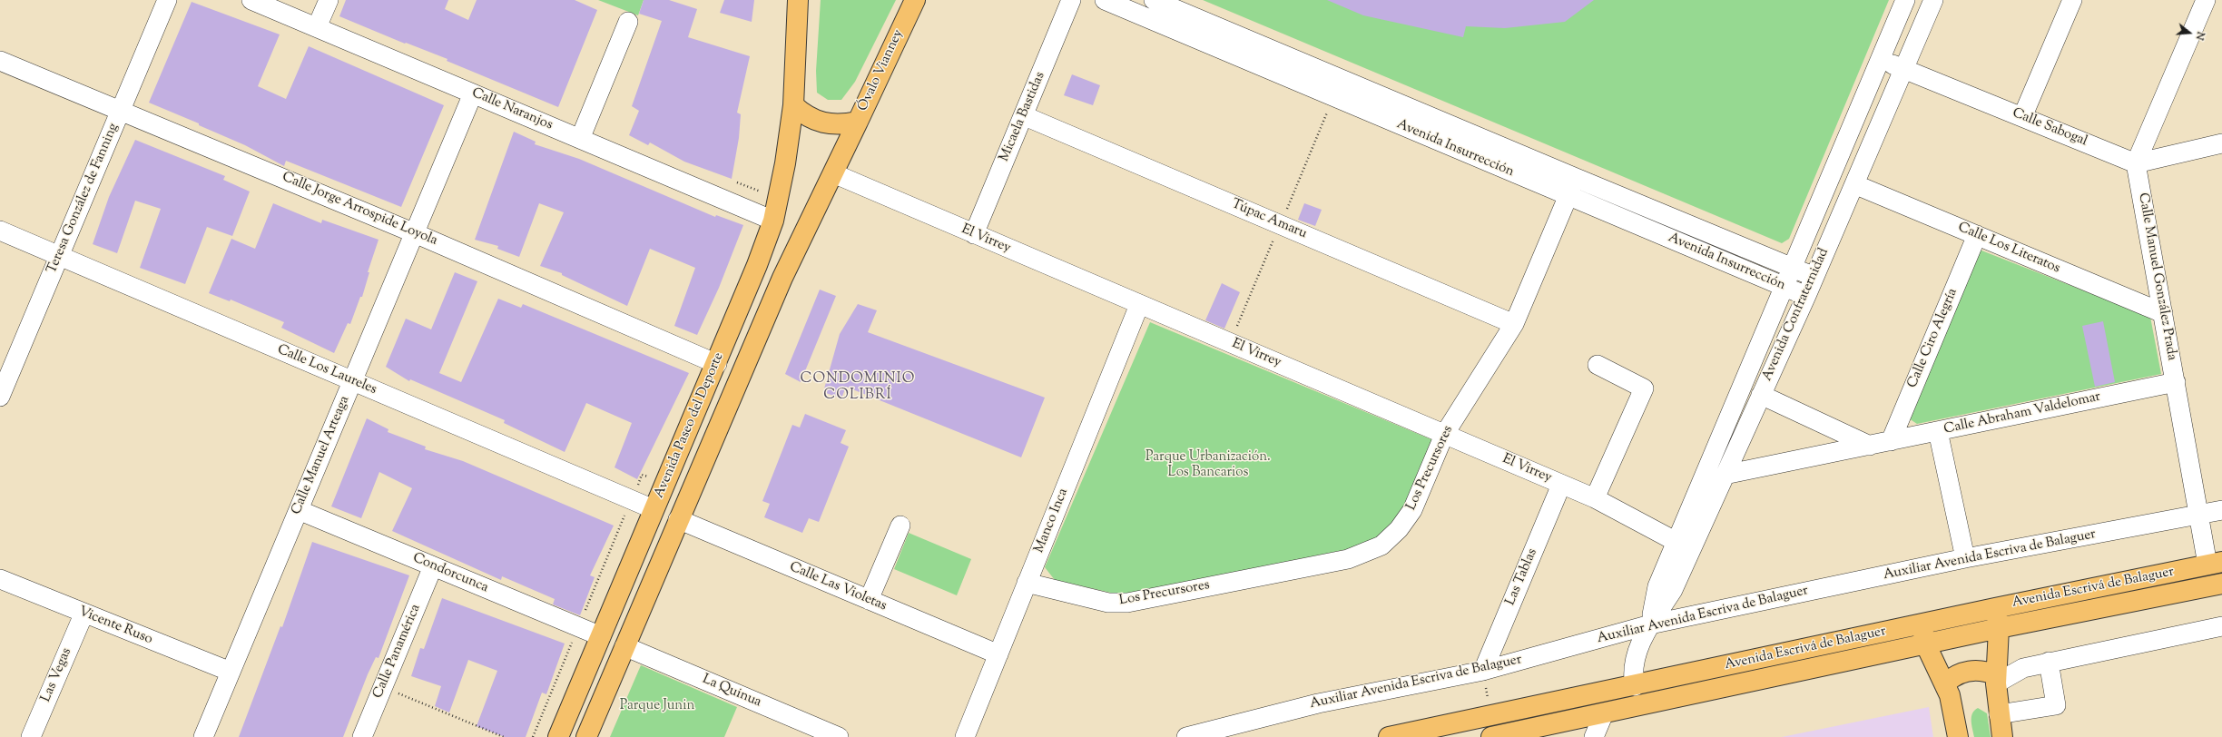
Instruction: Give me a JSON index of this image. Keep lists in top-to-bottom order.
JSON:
{
  "streets": {
    "main road": ["Óvalo Vianney", "Avenida Paseo del Deporte", "Avenida Escrivá de Balaguer"],
    "street": [
      "Calle Naranjos",
      "Micaela Bastidas",
      "Calle Sabogal",
      "Avenida Insurrección",
      "Teresa González de Fanning",
      "Calle Jorge Arrospide Loyola",
      "Túpac Amaru",
      "El Virrey",
      "Calle Los Literatos",
      "Calle Manuel González Prada",
      "Avenida Confraternidad",
      "Calle Ciro Alegría",
      "Calle Los Laureles",
      "Calle Abraham Valdelomar",
      "Calle Manuel Arteaga",
      "Los Precursores",
      "Manco Inca",
      "Auxiliar Avenida Escriva de Balaguer",
      "Condorcunca",
      "Las Tablas",
      "Calle Las Violetas",
      "Vicente Ruso",
      "Calle Panamérica",
      "Las Vegas",
      "La Quinua"
    ]
  },
  "crossings": [
    ["Óvalo Vianney", "Avenida Paseo del Deporte"],
    ["Calle Naranjos", "Avenida Paseo del Deporte"],
    ["Calle Naranjos", "Calle Manuel Arteaga"],
    ["Micaela Bastidas", "Túpac Amaru"],
    ["Micaela Bastidas", "El Virrey"],
    ["Calle Sabogal", "Calle Manuel González Prada"],
    ["Calle Sabogal", "Avenida Confraternidad"],
    ["Avenida Insurrección", "Avenida Confraternidad"],
    ["Avenida Insurrección", "Los Precursores"],
    ["Teresa González de Fanning", "Calle Jorge Arrospide Loyola"],
    ["Teresa González de Fanning", "Calle Los Laureles"],
    ["Calle Jorge Arrospide Loyola", "Avenida Paseo del Deporte"],
    ["Calle Jorge Arrospide Loyola", "Calle Manuel Arteaga"],
    ["Túpac Amaru", "Los Precursores"],
    ["El Virrey", "Avenida Confraternidad"],
    ["El Virrey", "Avenida Paseo del Deporte"],
    ["El Virrey", "Los Precursores"],
    ["El Virrey", "Manco Inca"],
    ["El Virrey", "Las Tablas"],
    ["Calle Los Literatos", "Calle Manuel González Prada"],
    ["Calle Los Literatos", "Avenida Confraternidad"],
    ["Calle Los Literatos", "Calle Ciro Alegría"],
    ["Calle Manuel González Prada", "Calle Abraham Valdelomar"],
    ["Calle Manuel González Prada", "Auxiliar Avenida Escriva de Balaguer"],
    ["Calle Manuel González Prada", "Avenida Escrivá de Balaguer"],
    ["Avenida Confraternidad", "Calle Abraham Valdelomar"],
    ["Avenida Confraternidad", "Auxiliar Avenida Escriva de Balaguer"],
    ["Avenida Confraternidad", "Avenida Escrivá de Balaguer"],
    ["Calle Ciro Alegría", "Calle Abraham Valdelomar"],
    ["Calle Los Laureles", "Avenida Paseo del Deporte"],
    ["Calle Los Laureles", "Calle Manuel Arteaga"],
    ["Avenida Paseo del Deporte", "Condorcunca"],
    ["Avenida Paseo del Deporte", "Calle Las Violetas"],
    ["Avenida Paseo del Deporte", "La Quinua"],
    ["Calle Manuel Arteaga", "Condorcunca"],
    ["Calle Manuel Arteaga", "Vicente Ruso"],
    ["Los Precursores", "Manco Inca"],
    ["Manco Inca", "Calle Las Violetas"],
    ["Auxiliar Avenida Escriva de Balaguer", "Las Tablas"],
    ["Condorcunca", "Calle Panamérica"],
    ["Vicente Ruso", "Las Vegas"]
  ],
  "districts": ["CONDOMINIO COLIBRÍ"],
  "parks": ["Parque Urbanización. Los Bancarios", "Parque Junin"],
  "north": "right"
}
